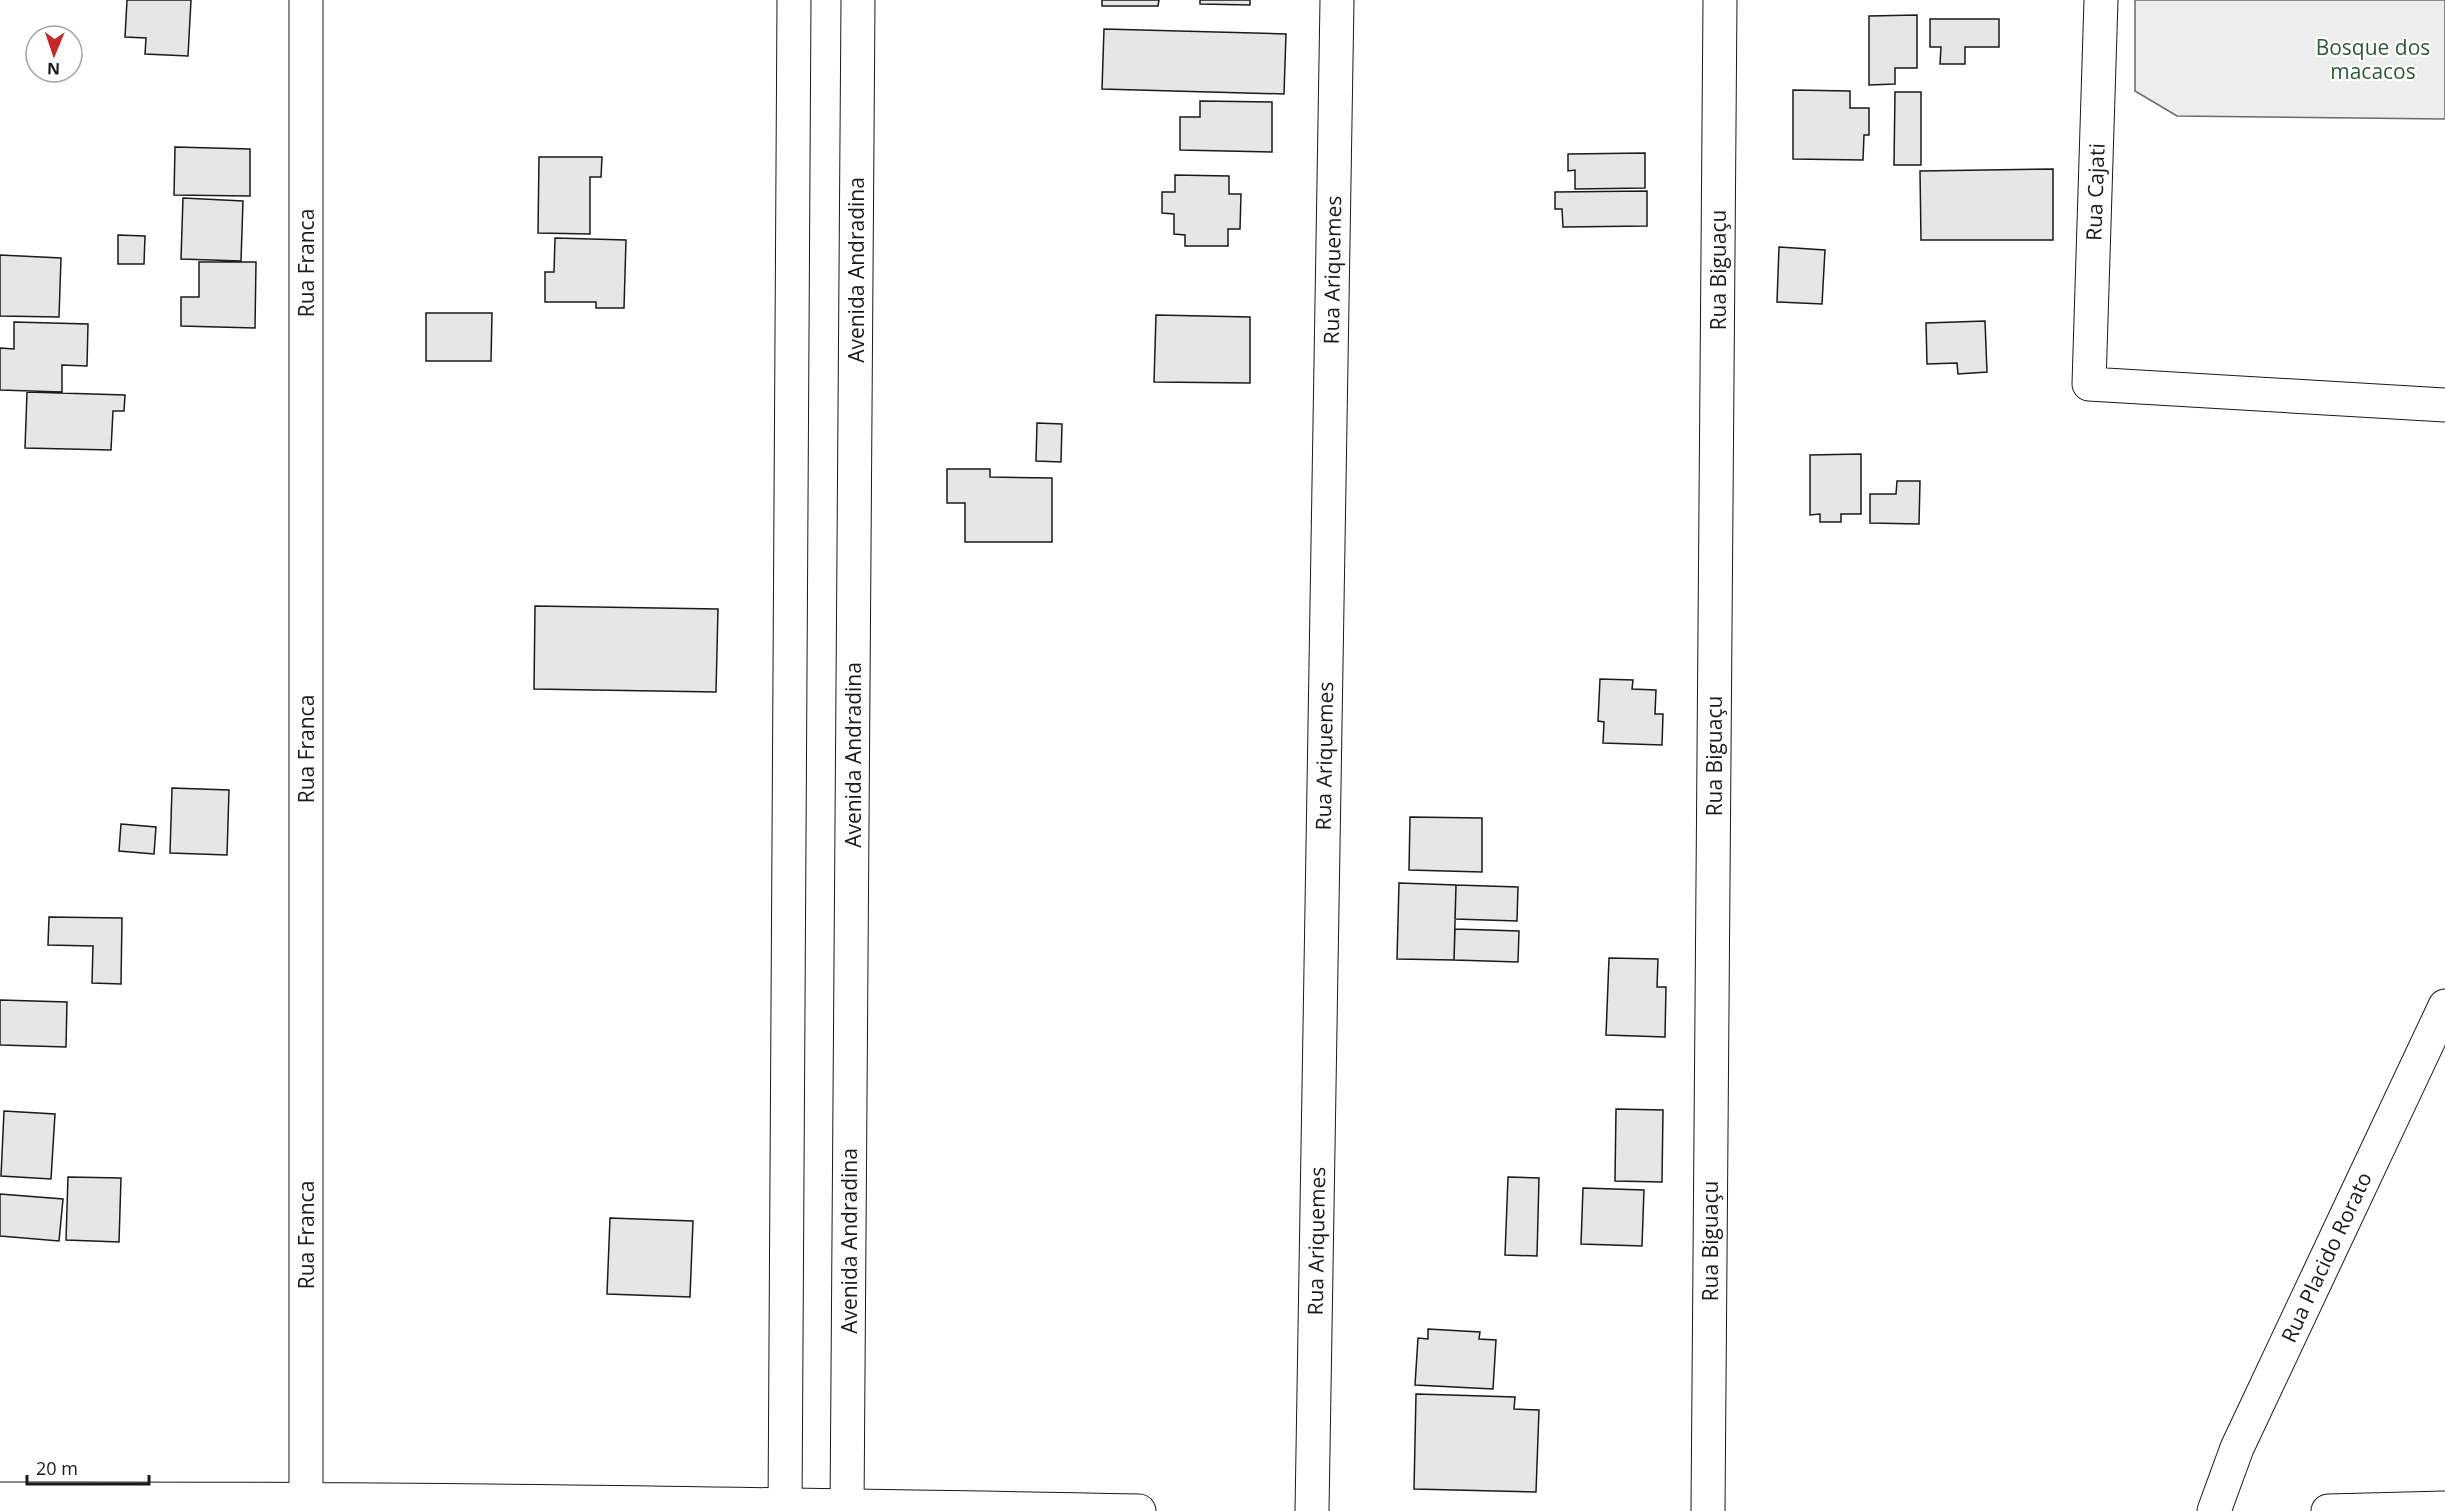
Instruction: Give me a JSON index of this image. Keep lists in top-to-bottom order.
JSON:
{
  "streets": {
    "street": [
      "Rua Cajati",
      "Rua Franca",
      "Avenida Andradina",
      "Rua Ariquemes",
      "Rua Biguaçu",
      "Rua Placido Rorato"
    ]
  },
  "parks": ["Bosque dos macacos"],
  "scale_bar": "20 m",
  "north": "bottom"
}
